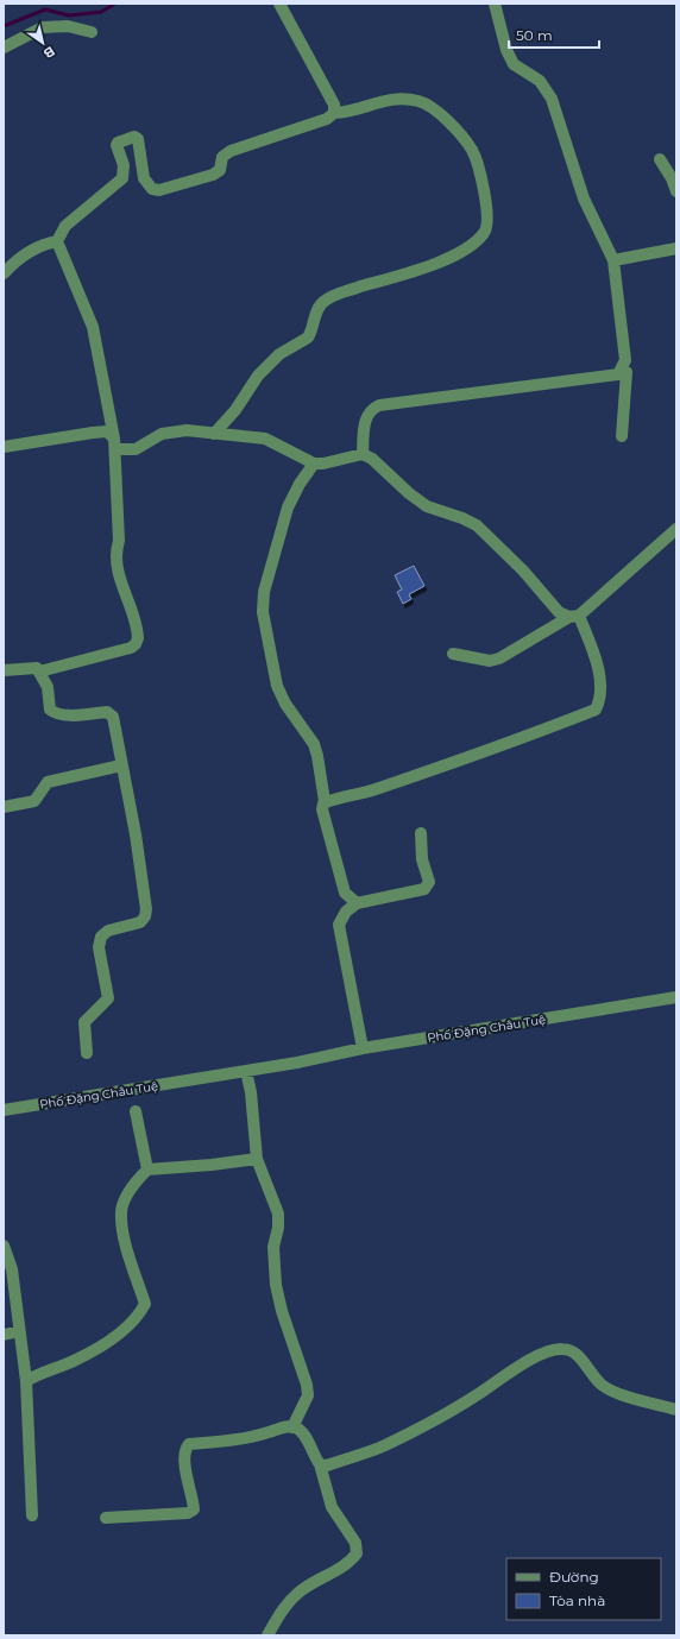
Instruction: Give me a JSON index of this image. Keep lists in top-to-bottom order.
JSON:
{
  "streets": {
    "street": ["Phố Đặng Châu Tuệ"]
  },
  "legend": ["Đường", "Tòa nhà"],
  "scale_bar": "50 m",
  "north": "bottom right"
}
